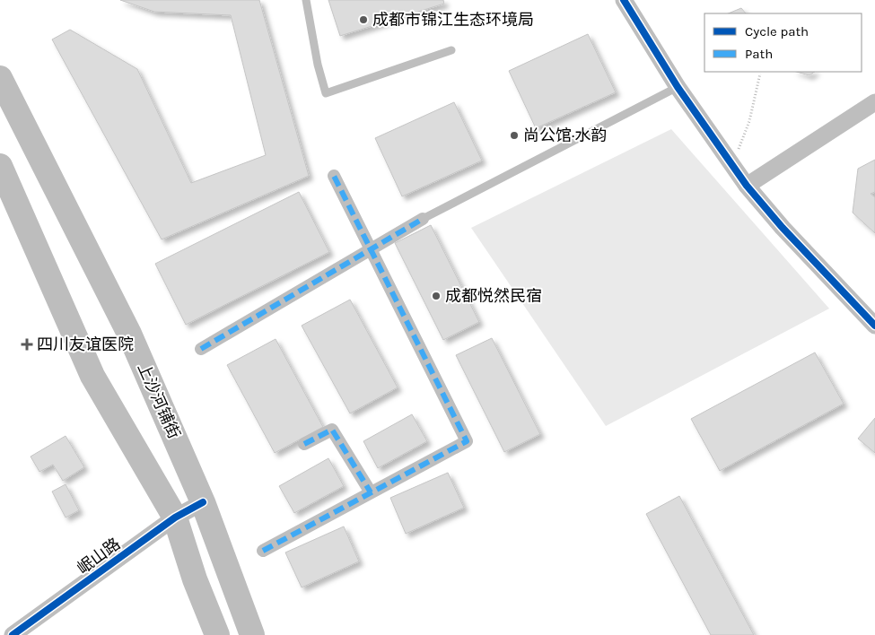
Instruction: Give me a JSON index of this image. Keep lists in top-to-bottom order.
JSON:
{
  "streets": {
    "main road": ["上沙河铺街"],
    "street": ["岷山路"]
  },
  "crossings": [
    ["上沙河铺街", "岷山路"]
  ],
  "places": {
    "other": ["成都市锦江生态环境局", "尚公馆·水韵", "成都悦然民宿"],
    "health": ["四川友谊医院"]
  },
  "legend": ["Cycle path", "Path"]
}
